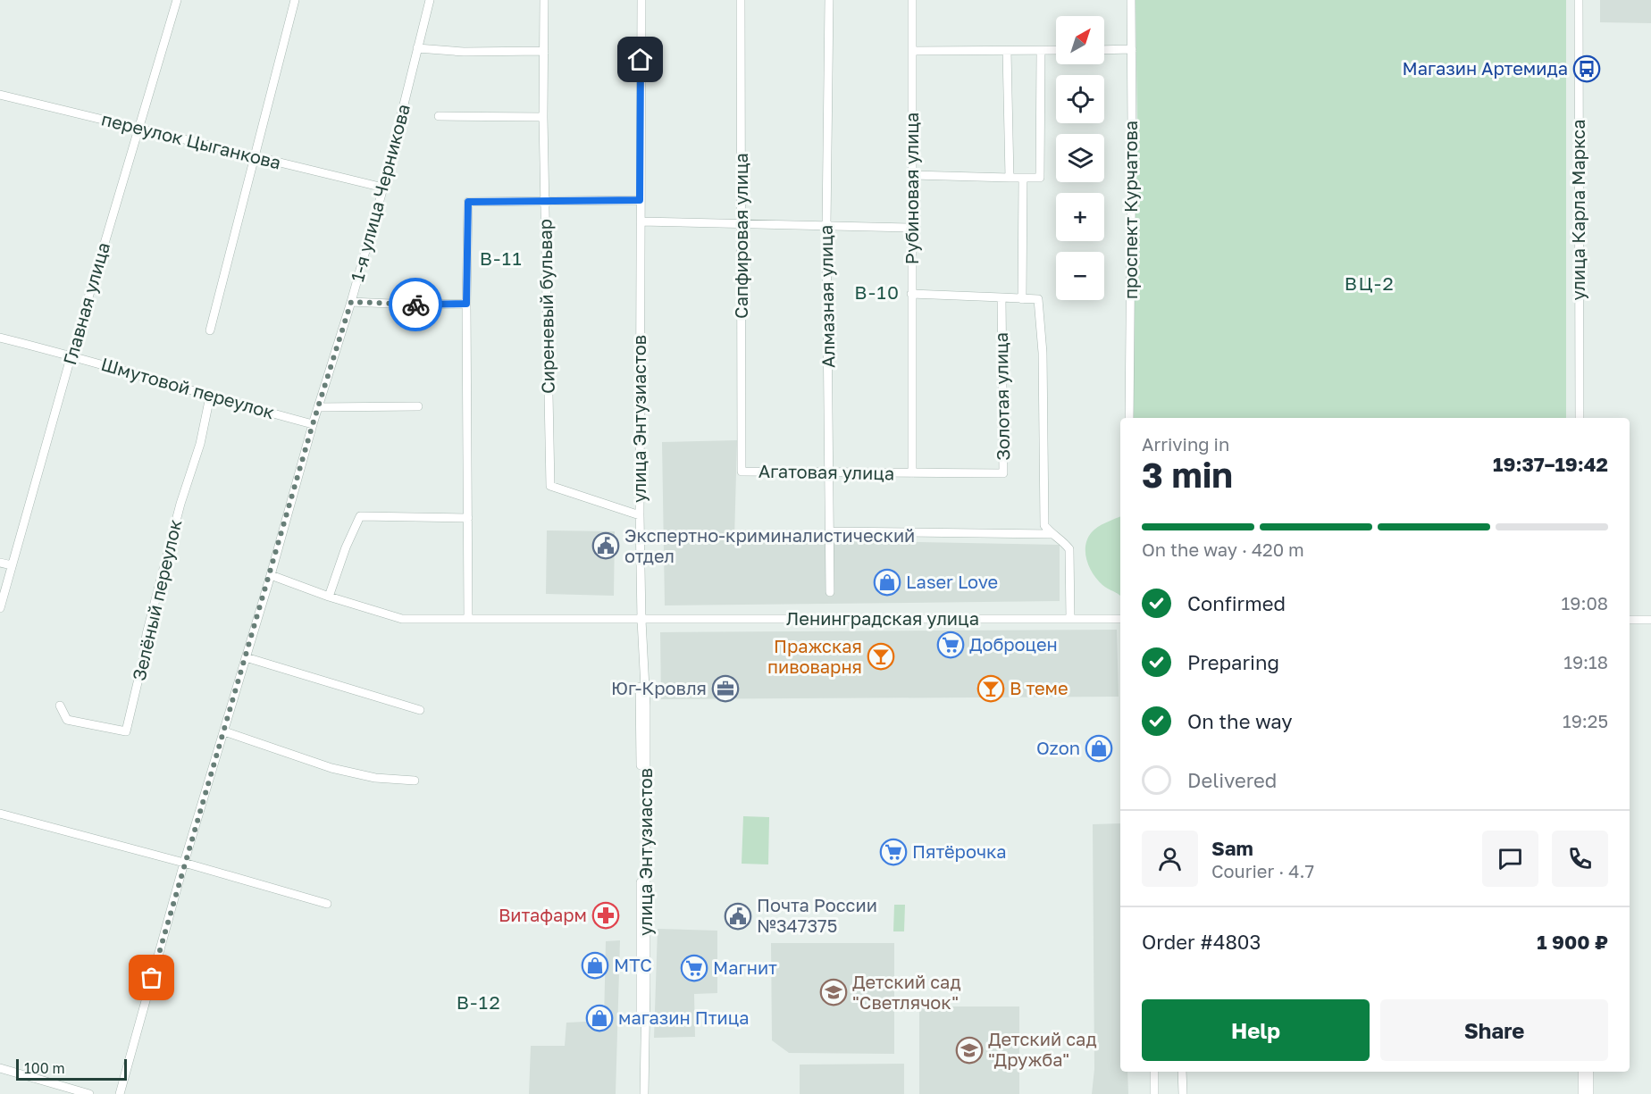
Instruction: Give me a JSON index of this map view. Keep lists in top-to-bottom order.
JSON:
{
  "streets": {
    "street": [
      "переулок Цыганкова",
      "Рубиновая улица",
      "1-я улица Черникова",
      "проспект Курчатова",
      "улица Карла Маркса",
      "Сапфировая улица",
      "Алмазная улица",
      "Главная улица",
      "Сиреневый бульвар",
      "Шмутовой переулок",
      "Золотая улица",
      "улица Энтузиастов",
      "Агатовая улица",
      "Зелёный переулок",
      "Ленинградская улица"
    ]
  },
  "crossings": [
    ["переулок Цыганкова", "1-я улица Черникова"],
    ["переулок Цыганкова", "Главная улица"],
    ["Рубиновая улица", "Золотая улица"],
    ["Рубиновая улица", "Агатовая улица"],
    ["1-я улица Черникова", "Шмутовой переулок"],
    ["1-я улица Черникова", "Ленинградская улица"],
    ["Сапфировая улица", "Агатовая улица"],
    ["Алмазная улица", "Агатовая улица"],
    ["Главная улица", "Шмутовой переулок"],
    ["Сиреневый бульвар", "улица Энтузиастов"],
    ["Шмутовой переулок", "Зелёный переулок"],
    ["Золотая улица", "Агатовая улица"],
    ["улица Энтузиастов", "Ленинградская улица"]
  ],
  "districts": [
    "В-11",
    "ВЦ-2",
    "В-10",
    "В-12"
  ],
  "places": {
    "bus stop": ["Магазин Артемида"],
    "public building": ["Экспертно-криминалистический отдел", "Почта России №347375"],
    "shop": [
      "Laser Love",
      "Ozon",
      "МТС",
      "магазин Птица"
    ],
    "supermarket": ["Доброцен", "Пятёрочка", "Магнит"],
    "bar": ["Пражская пивоварня", "В теме"],
    "office": ["Юг-Кровля"],
    "pharmacy": ["Витафарм"],
    "school or university": ["Детский сад \"Светлячок\"", "Детский сад \"Дружба\""]
  },
  "scale_bar": "100 m",
  "north": "top right",
  "page": {
    "map_buttons": ["+", "−"],
    "heading": ["3 min", "Arriving in", "19:37–19:42"],
    "panel": [
      "Sam",
      "Courier · 4.7",
      "Order #4803",
      "1 900 ₽"
    ],
    "bar": "On the way · 420 m",
    "list": [
      ["Confirmed", "19:08"],
      ["Preparing", "19:18"],
      ["On the way", "19:25"],
      "Delivered"
    ],
    "buttons": ["Help", "Share"],
    "scale": "100 m"
  }
}
